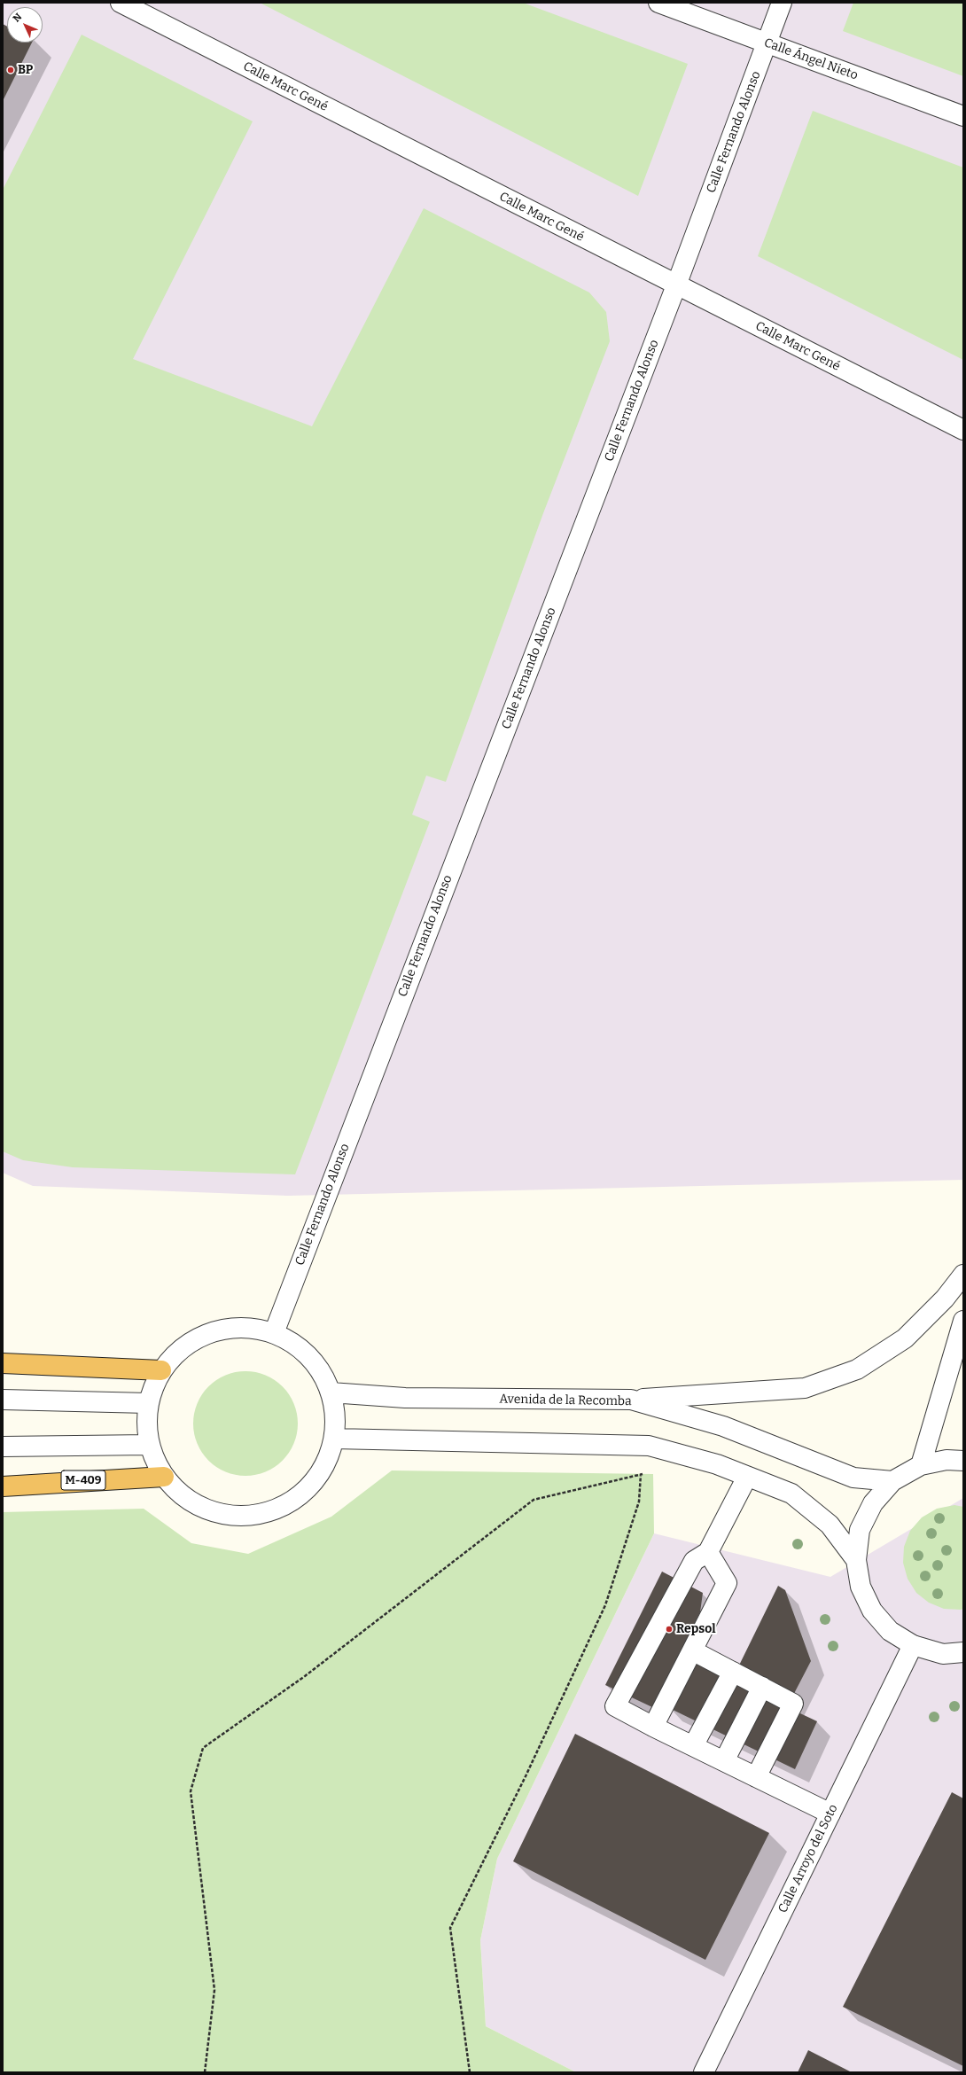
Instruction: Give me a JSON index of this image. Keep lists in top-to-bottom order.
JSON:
{
  "streets": {
    "highway": ["M-409"],
    "street": [
      "Calle Ángel Nieto",
      "Calle Marc Gené",
      "Calle Fernando Alonso",
      "Avenida de la Recomba",
      "Calle Arroyo del Soto"
    ]
  },
  "crossings": [
    ["Calle Ángel Nieto", "Calle Fernando Alonso"],
    ["Calle Marc Gené", "Calle Fernando Alonso"]
  ],
  "places": ["BP", "Repsol"],
  "north": "top left"
}
